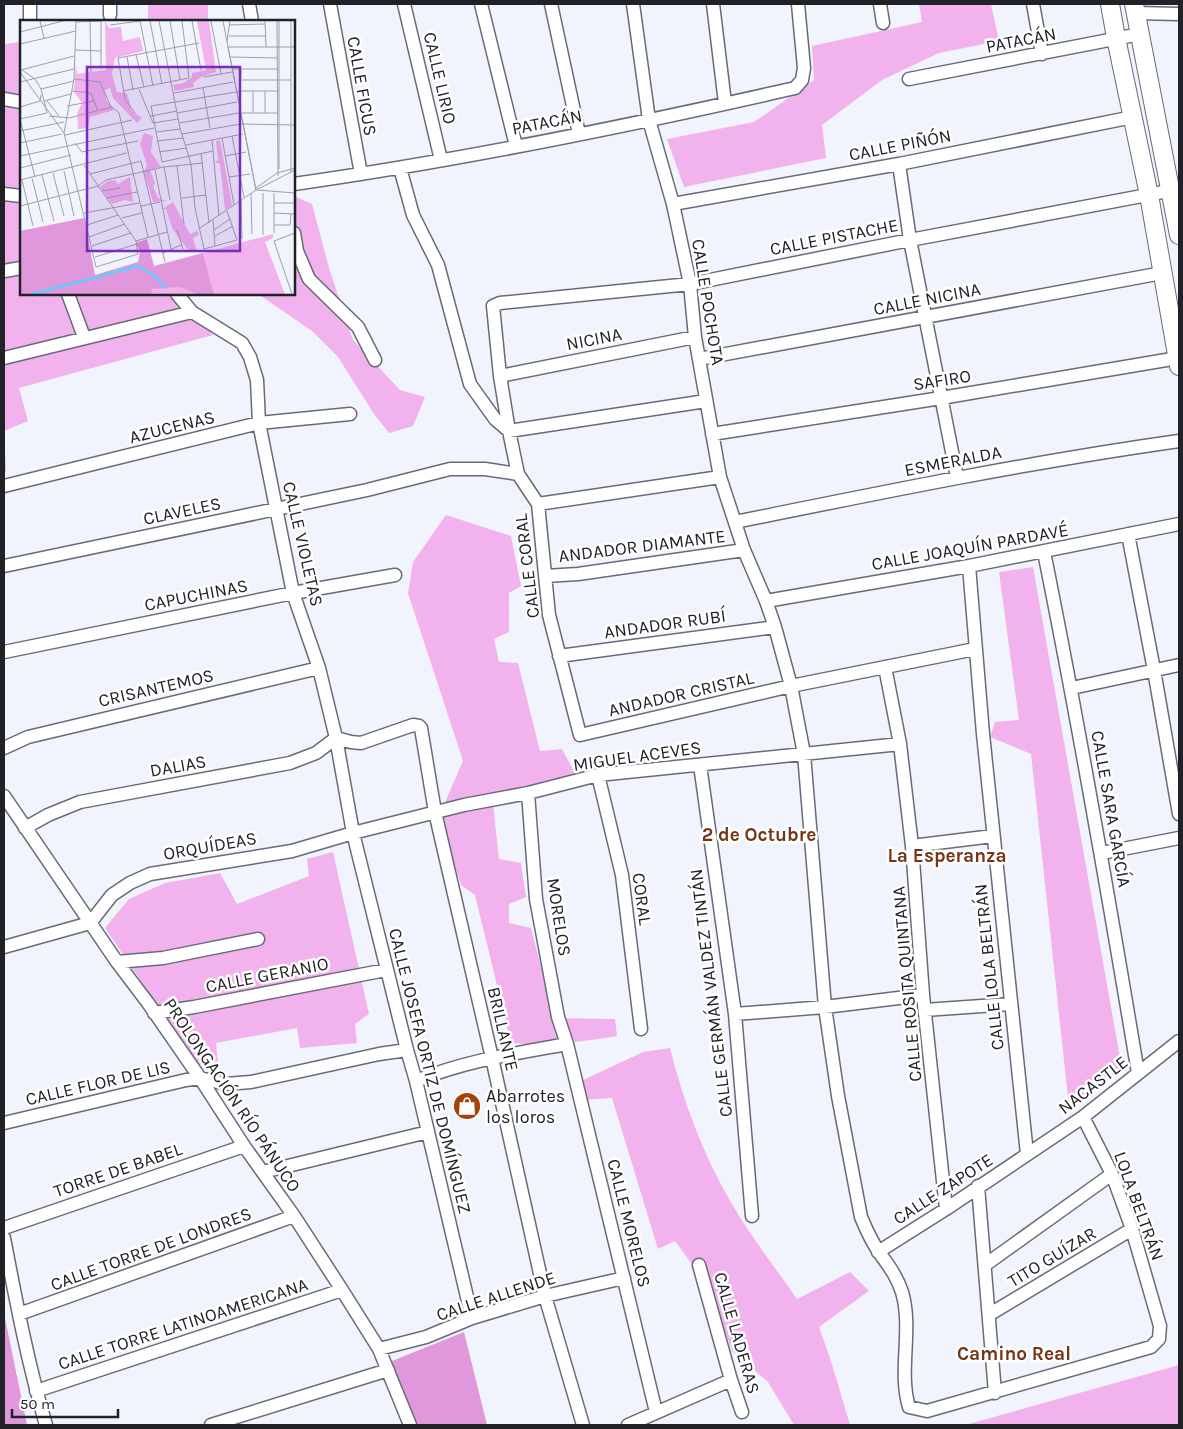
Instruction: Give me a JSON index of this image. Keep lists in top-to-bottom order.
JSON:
{
  "streets": {
    "street": [
      "PATACÁN",
      "CALLE LIRIO",
      "CALLE FICUS",
      "CALLE PIÑÓN",
      "CALLE PISTACHE",
      "CALLE NICINA",
      "CALLE POCHOTA",
      "NICINA",
      "SAFIRO",
      "AZUCENAS",
      "ESMERALDA",
      "CLAVELES",
      "CALLE VIOLETAS",
      "ANDADOR DIAMANTE",
      "CALLE JOAQUÍN PARDAVÉ",
      "CALLE CORAL",
      "CAPUCHINAS",
      "ANDADOR RUBÍ",
      "CRISANTEMOS",
      "ANDADOR CRISTAL",
      "MIGUEL ACEVES",
      "DALIAS",
      "CALLE SARA GARCÍA",
      "ORQUÍDEAS",
      "CORAL",
      "MORELOS",
      "CALLE LOLA BELTRÁN",
      "CALLE GERANIO",
      "CALLE ROSITA QUINTANA",
      "CALLE GERMÁN VALDEZ TINTÁN",
      "BRILLANTE",
      "CALLE JOSEFA ORTIZ DE DOMÍNGUEZ",
      "CALLE FLOR DE LIS",
      "NACASTLE",
      "PROLONGACIÓN RÍO PÁNUCO",
      "TORRE DE BABEL",
      "CALLE ZAPOTE",
      "LOLA BELTRÁN",
      "CALLE MORELOS",
      "CALLE TORRE DE LONDRES",
      "TITO GUÍZAR",
      "CALLE ALLENDE",
      "CALLE TORRE LATINOAMERICANA",
      "CALLE LADERAS"
    ]
  },
  "crossings": [
    ["PATACÁN", "CALLE LIRIO"],
    ["PATACÁN", "CALLE FICUS"],
    ["PATACÁN", "CALLE POCHOTA"],
    ["CALLE PIÑÓN", "CALLE POCHOTA"],
    ["CALLE PISTACHE", "CALLE POCHOTA"],
    ["CALLE PISTACHE", "CALLE CORAL"],
    ["CALLE NICINA", "CALLE POCHOTA"],
    ["CALLE POCHOTA", "NICINA"],
    ["CALLE POCHOTA", "SAFIRO"],
    ["CALLE POCHOTA", "ESMERALDA"],
    ["CALLE POCHOTA", "ANDADOR DIAMANTE"],
    ["CALLE POCHOTA", "CALLE JOAQUÍN PARDAVÉ"],
    ["CALLE POCHOTA", "ANDADOR RUBÍ"],
    ["CALLE POCHOTA", "ANDADOR CRISTAL"],
    ["CALLE POCHOTA", "MIGUEL ACEVES"],
    ["CALLE POCHOTA", "CALLE ZAPOTE"],
    ["CALLE POCHOTA", "LOLA BELTRÁN"],
    ["NICINA", "CALLE CORAL"],
    ["AZUCENAS", "CALLE VIOLETAS"],
    ["CLAVELES", "CALLE VIOLETAS"],
    ["CLAVELES", "CALLE CORAL"],
    ["CALLE VIOLETAS", "CAPUCHINAS"],
    ["CALLE VIOLETAS", "CRISANTEMOS"],
    ["CALLE VIOLETAS", "MIGUEL ACEVES"],
    ["CALLE VIOLETAS", "DALIAS"],
    ["CALLE VIOLETAS", "ORQUÍDEAS"],
    ["CALLE VIOLETAS", "BRILLANTE"],
    ["CALLE VIOLETAS", "CALLE JOSEFA ORTIZ DE DOMÍNGUEZ"],
    ["ANDADOR DIAMANTE", "CALLE CORAL"],
    ["CALLE JOAQUÍN PARDAVÉ", "CALLE SARA GARCÍA"],
    ["CALLE JOAQUÍN PARDAVÉ", "CALLE LOLA BELTRÁN"],
    ["CALLE CORAL", "ANDADOR RUBÍ"],
    ["CALLE CORAL", "ANDADOR CRISTAL"],
    ["ANDADOR CRISTAL", "CALLE LOLA BELTRÁN"],
    ["ANDADOR CRISTAL", "CALLE ROSITA QUINTANA"],
    ["MIGUEL ACEVES", "ORQUÍDEAS"],
    ["MIGUEL ACEVES", "CORAL"],
    ["MIGUEL ACEVES", "MORELOS"],
    ["MIGUEL ACEVES", "CALLE ROSITA QUINTANA"],
    ["MIGUEL ACEVES", "CALLE GERMÁN VALDEZ TINTÁN"],
    ["MIGUEL ACEVES", "BRILLANTE"],
    ["MIGUEL ACEVES", "CALLE JOSEFA ORTIZ DE DOMÍNGUEZ"],
    ["DALIAS", "BRILLANTE"],
    ["DALIAS", "PROLONGACIÓN RÍO PÁNUCO"],
    ["CALLE SARA GARCÍA", "NACASTLE"],
    ["ORQUÍDEAS", "CALLE JOSEFA ORTIZ DE DOMÍNGUEZ"],
    ["ORQUÍDEAS", "PROLONGACIÓN RÍO PÁNUCO"],
    ["MORELOS", "CALLE MORELOS"],
    ["CALLE LOLA BELTRÁN", "NACASTLE"],
    ["CALLE LOLA BELTRÁN", "CALLE ZAPOTE"],
    ["CALLE GERANIO", "CALLE JOSEFA ORTIZ DE DOMÍNGUEZ"],
    ["CALLE GERANIO", "PROLONGACIÓN RÍO PÁNUCO"],
    ["CALLE ROSITA QUINTANA", "CALLE ZAPOTE"],
    ["BRILLANTE", "CALLE ALLENDE"],
    ["CALLE JOSEFA ORTIZ DE DOMÍNGUEZ", "CALLE FLOR DE LIS"],
    ["CALLE JOSEFA ORTIZ DE DOMÍNGUEZ", "CALLE ALLENDE"],
    ["CALLE FLOR DE LIS", "PROLONGACIÓN RÍO PÁNUCO"],
    ["NACASTLE", "CALLE ZAPOTE"],
    ["NACASTLE", "LOLA BELTRÁN"],
    ["PROLONGACIÓN RÍO PÁNUCO", "TORRE DE BABEL"],
    ["PROLONGACIÓN RÍO PÁNUCO", "CALLE TORRE DE LONDRES"],
    ["PROLONGACIÓN RÍO PÁNUCO", "CALLE ALLENDE"],
    ["PROLONGACIÓN RÍO PÁNUCO", "CALLE TORRE LATINOAMERICANA"],
    ["LOLA BELTRÁN", "TITO GUÍZAR"],
    ["CALLE MORELOS", "CALLE ALLENDE"]
  ],
  "districts": ["2 de Octubre", "La Esperanza", "Camino Real"],
  "places": {
    "shop": ["Abarrotes los loros"]
  },
  "scale_bar": "50 m"
}
